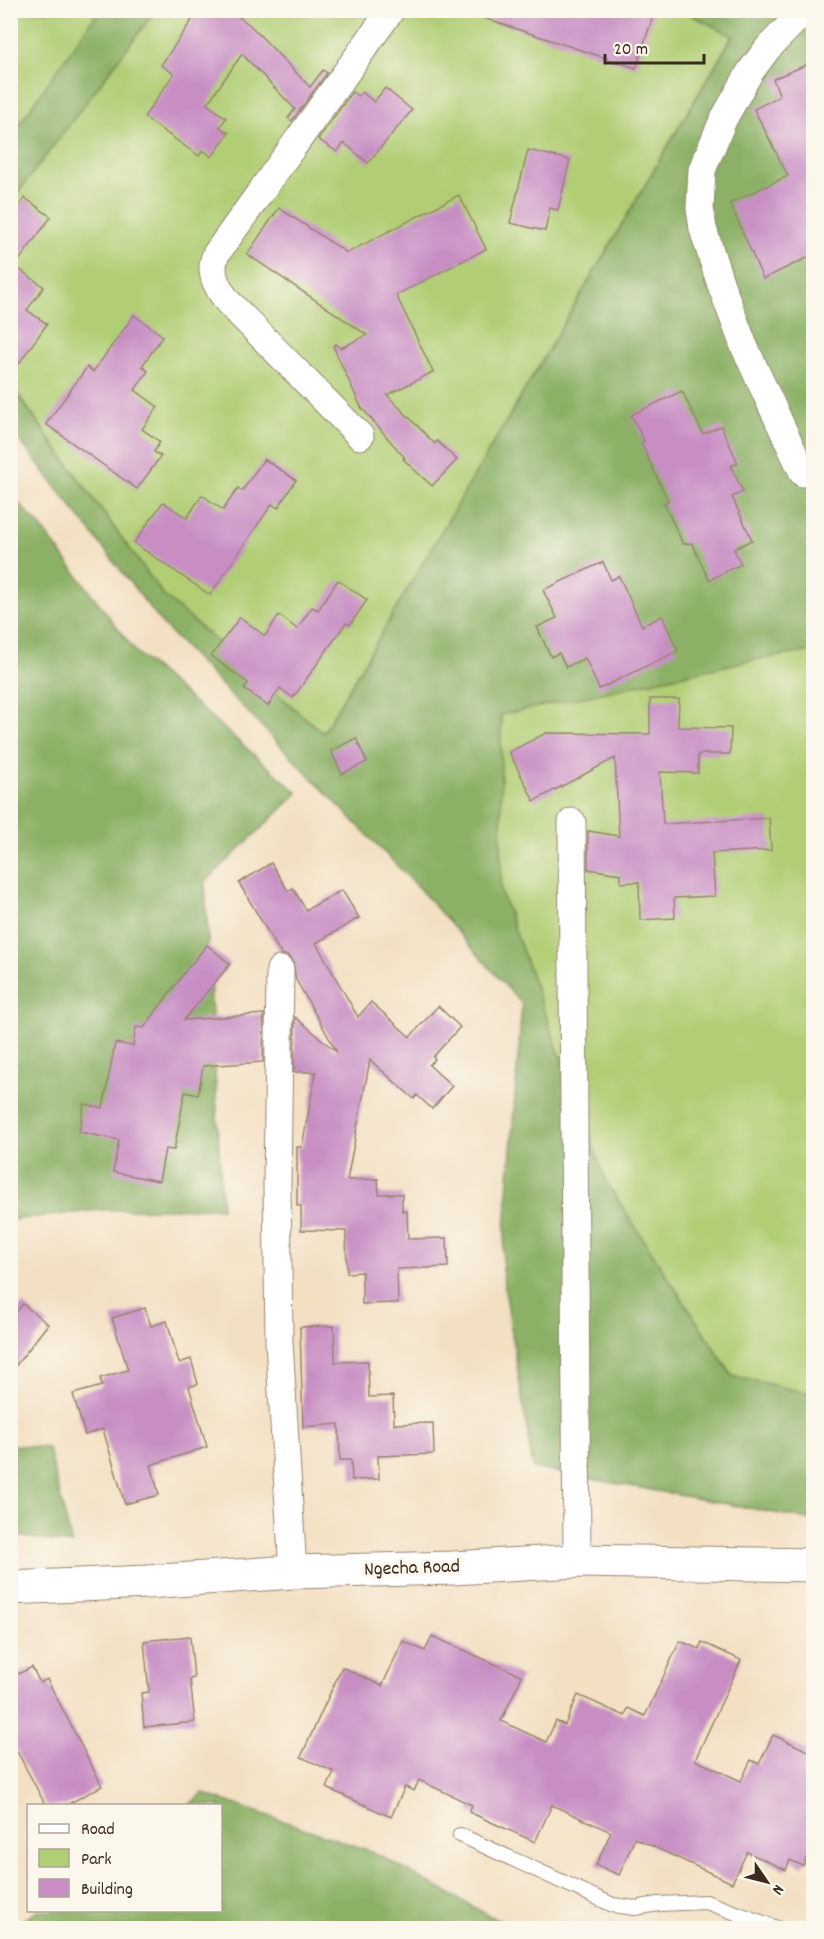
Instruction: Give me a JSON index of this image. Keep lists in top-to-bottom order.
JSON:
{
  "streets": {
    "street": ["Ngecha Road"]
  },
  "legend": ["Road", "Park", "Building"],
  "scale_bar": "20 m",
  "north": "bottom right"
}
